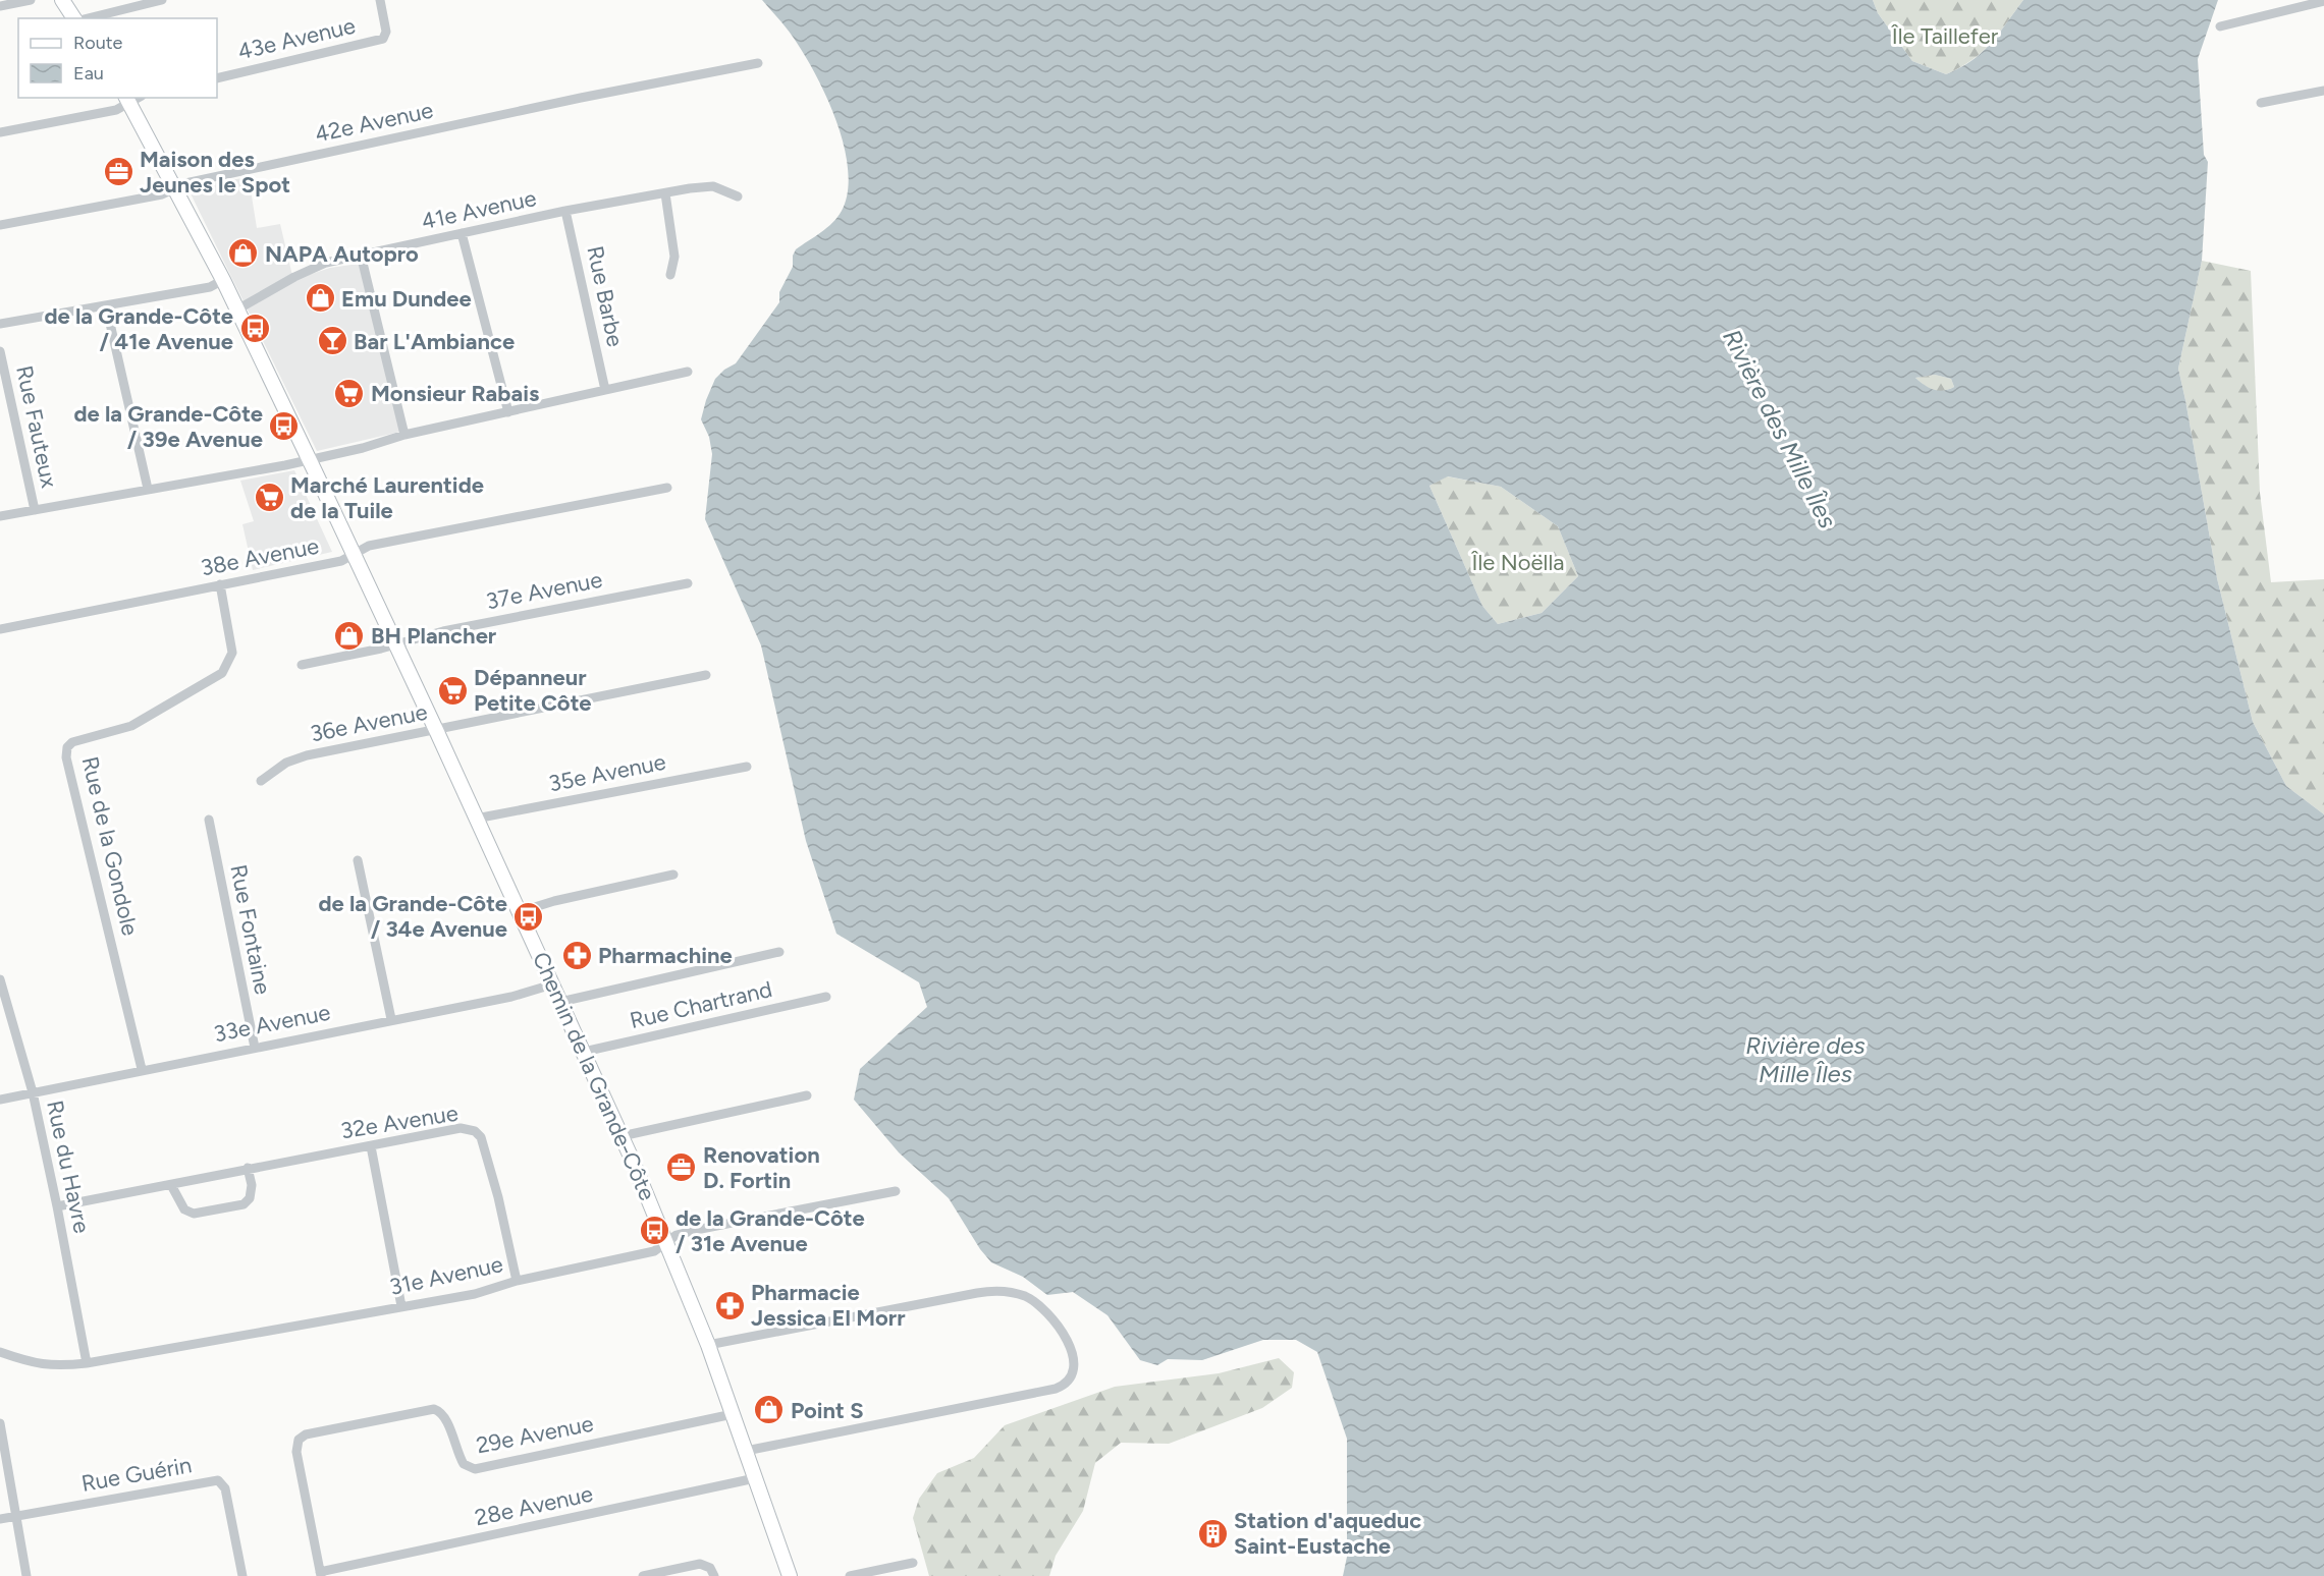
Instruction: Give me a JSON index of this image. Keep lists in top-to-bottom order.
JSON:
{
  "streets": {
    "main road": ["Chemin de la Grande-Côte"],
    "street": [
      "43e Avenue",
      "42e Avenue",
      "41e Avenue",
      "Rue Barbe",
      "Rue Fauteux",
      "38e Avenue",
      "37e Avenue",
      "36e Avenue",
      "35e Avenue",
      "Rue de la Gondole",
      "Rue Fontaine",
      "Rue Chartrand",
      "33e Avenue",
      "32e Avenue",
      "Rue du Havre",
      "31e Avenue",
      "29e Avenue",
      "Rue Guérin",
      "28e Avenue"
    ]
  },
  "crossings": [
    ["42e Avenue", "Chemin de la Grande-Côte"],
    ["41e Avenue", "Rue Barbe"],
    ["41e Avenue", "Chemin de la Grande-Côte"],
    ["38e Avenue", "Rue de la Gondole"],
    ["38e Avenue", "Chemin de la Grande-Côte"],
    ["37e Avenue", "Chemin de la Grande-Côte"],
    ["36e Avenue", "Chemin de la Grande-Côte"],
    ["35e Avenue", "Chemin de la Grande-Côte"],
    ["Rue de la Gondole", "33e Avenue"],
    ["Rue Fontaine", "33e Avenue"],
    ["Rue Chartrand", "Chemin de la Grande-Côte"],
    ["33e Avenue", "Chemin de la Grande-Côte"],
    ["33e Avenue", "Rue du Havre"],
    ["Chemin de la Grande-Côte", "31e Avenue"],
    ["Chemin de la Grande-Côte", "29e Avenue"],
    ["Chemin de la Grande-Côte", "28e Avenue"],
    ["32e Avenue", "Rue du Havre"],
    ["32e Avenue", "31e Avenue"],
    ["Rue du Havre", "31e Avenue"],
    ["29e Avenue", "28e Avenue"]
  ],
  "water": ["Rivière des Mille Îles"],
  "parks": ["Île Taillefer", "Île Noëlla"],
  "places": {
    "office": ["Maison des Jeunes le Spot", "Renovation D. Fortin"],
    "shop": [
      "NAPA Autopro",
      "Emu Dundee",
      "BH Plancher",
      "Point S"
    ],
    "bus stop": [
      "de la Grande-Côte / 41e Avenue",
      "de la Grande-Côte / 39e Avenue",
      "de la Grande-Côte / 34e Avenue",
      "de la Grande-Côte / 31e Avenue"
    ],
    "bar": ["Bar L'Ambiance"],
    "supermarket": ["Monsieur Rabais", "Marché Laurentide de la Tuile", "Dépanneur Petite Côte"],
    "pharmacy": ["Pharmachine", "Pharmacie Jessica El Morr"],
    "building": ["Station d'aqueduc Saint-Eustache"]
  },
  "legend": ["Route", "Eau"]
}
